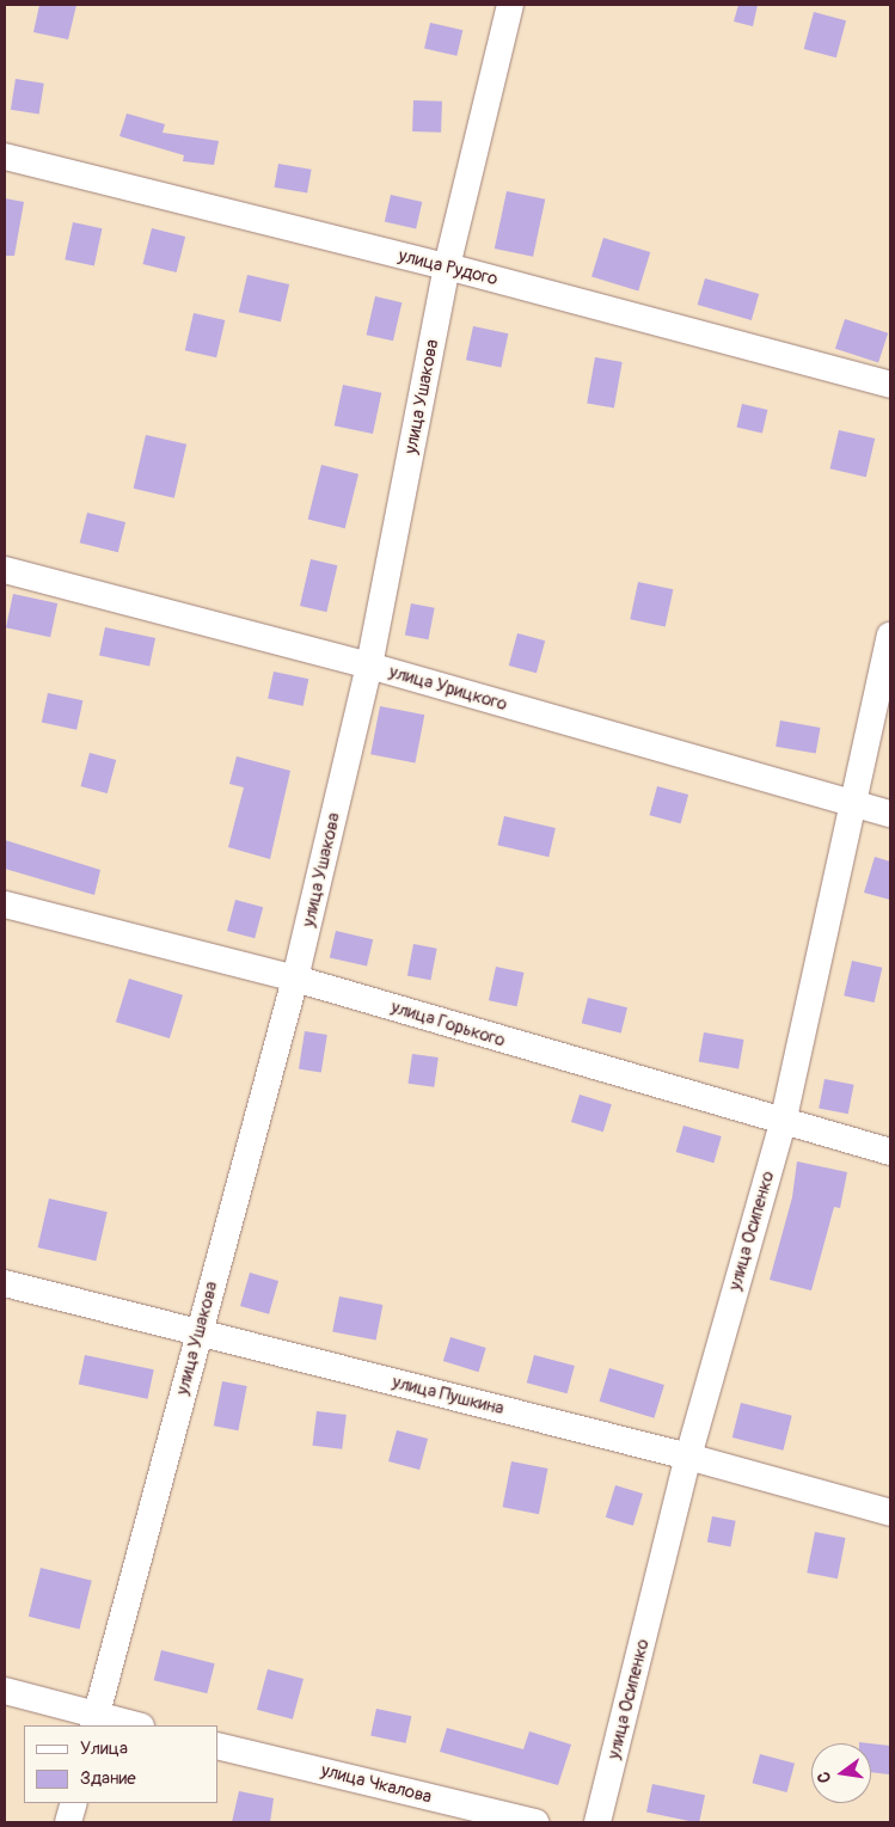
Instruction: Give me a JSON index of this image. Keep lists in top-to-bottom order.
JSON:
{
  "streets": {
    "street": [
      "улица Рудого",
      "улица Ушакова",
      "улица Урицкого",
      "улица Горького",
      "улица Осипенко",
      "улица Пушкина",
      "улица Чкалова"
    ]
  },
  "crossings": [
    ["улица Рудого", "улица Ушакова"],
    ["улица Ушакова", "улица Урицкого"],
    ["улица Ушакова", "улица Горького"],
    ["улица Ушакова", "улица Пушкина"],
    ["улица Урицкого", "улица Осипенко"],
    ["улица Горького", "улица Осипенко"],
    ["улица Осипенко", "улица Пушкина"]
  ],
  "legend": ["Улица", "Здание"],
  "north": "left"
}
